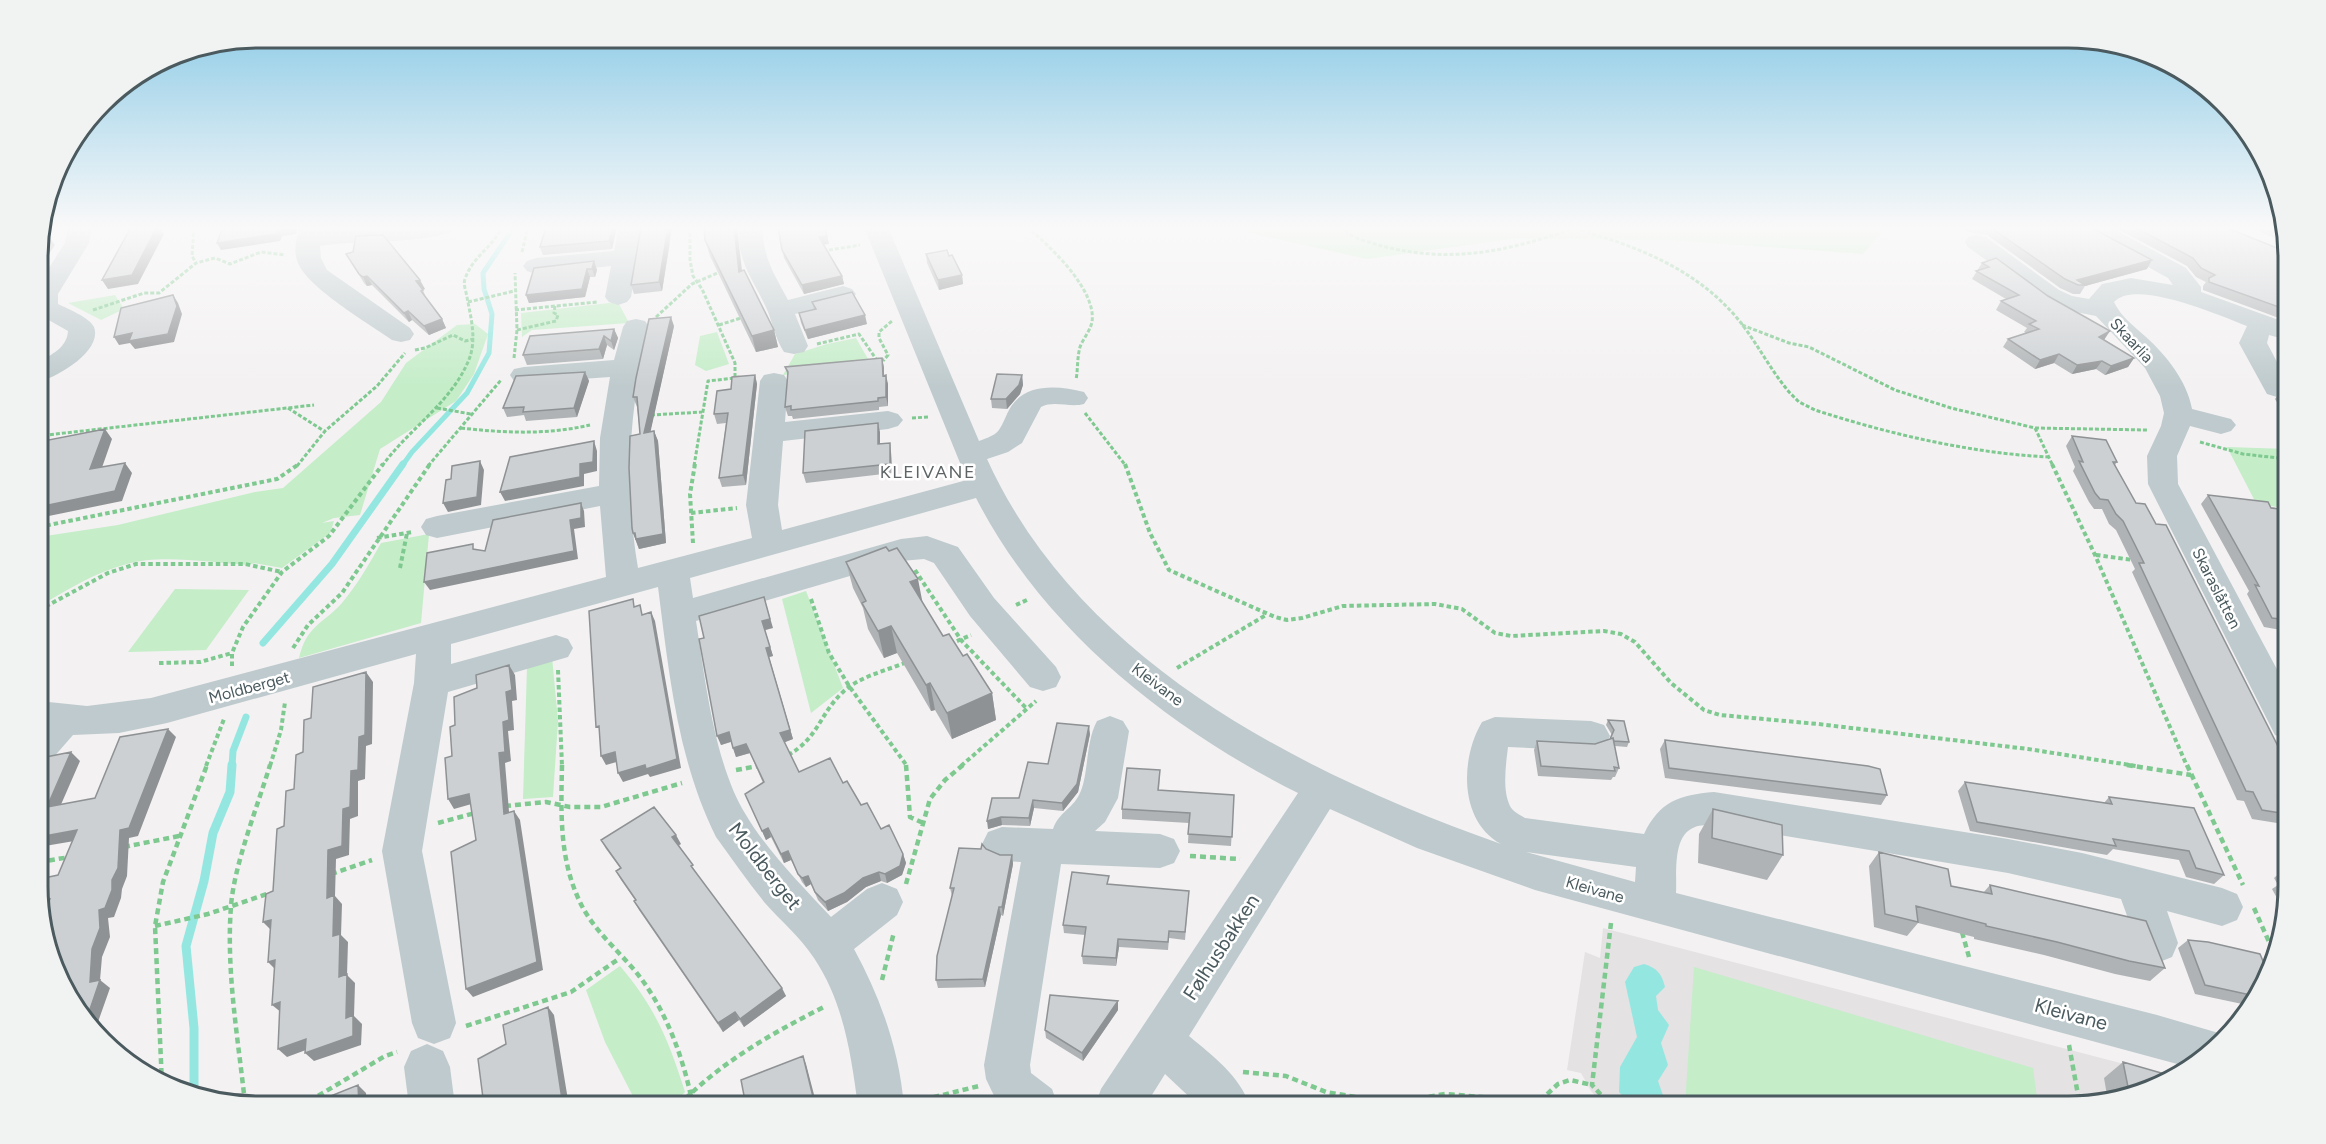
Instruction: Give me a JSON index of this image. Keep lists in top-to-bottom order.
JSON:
{
  "streets": {
    "street": [
      "Skaarlia",
      "Skaraslåtten",
      "Kleivane",
      "Moldberget",
      "Følhusbakken"
    ]
  },
  "crossings": [
    ["Skaarlia", "Skaraslåtten"],
    ["Kleivane", "Moldberget"],
    ["Kleivane", "Følhusbakken"]
  ],
  "districts": ["KLEIVANE"]
}
